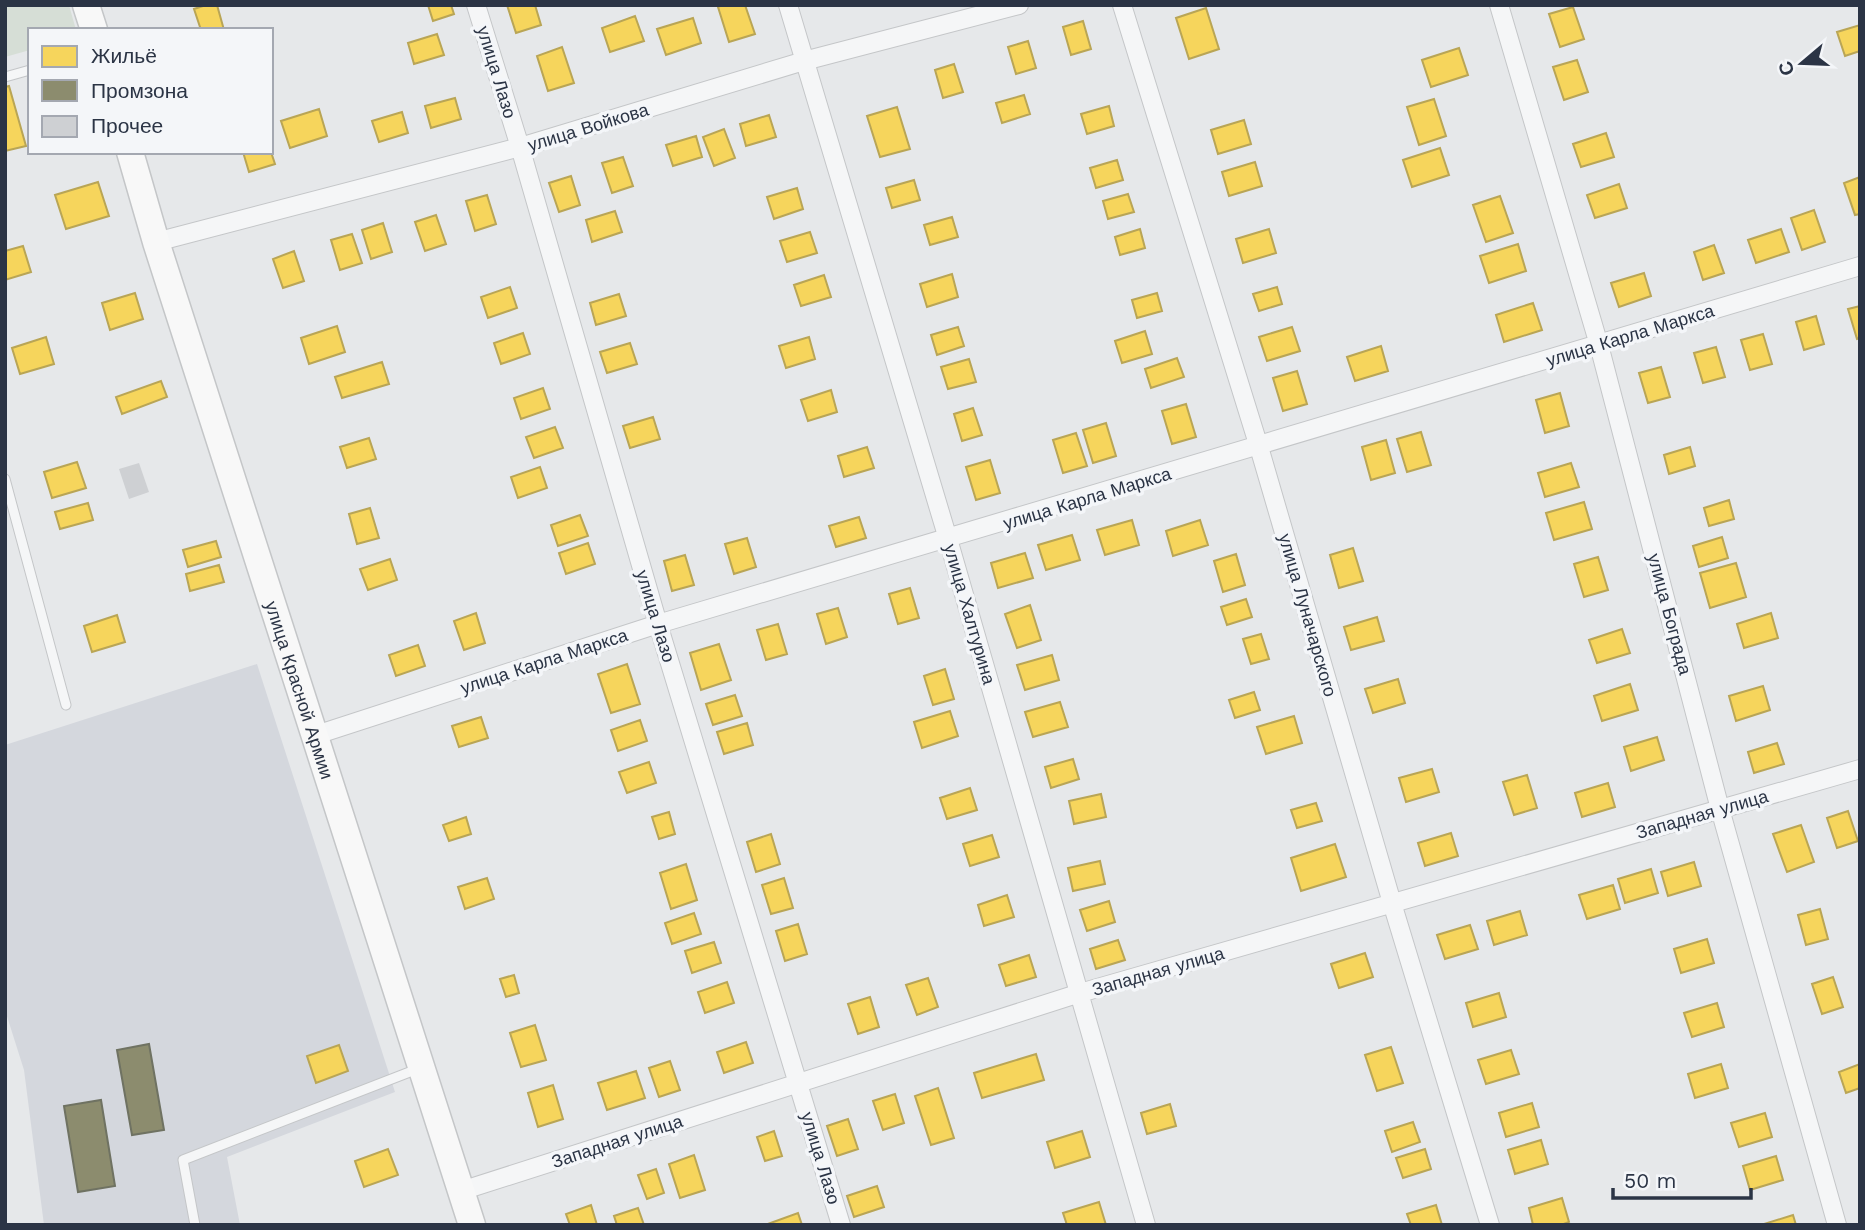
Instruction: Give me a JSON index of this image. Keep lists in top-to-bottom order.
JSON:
{
  "streets": {
    "street": [
      "улица Лазо",
      "улица Войкова",
      "улица Карла Маркса",
      "улица Халтурина",
      "улица Бограда",
      "улица Луначарского",
      "улица Красной Армии",
      "Западная улица"
    ]
  },
  "crossings": [
    ["улица Лазо", "улица Войкова"],
    ["улица Лазо", "улица Карла Маркса"],
    ["улица Лазо", "Западная улица"],
    ["улица Войкова", "улица Халтурина"],
    ["улица Войкова", "улица Красной Армии"],
    ["улица Карла Маркса", "улица Халтурина"],
    ["улица Карла Маркса", "улица Бограда"],
    ["улица Карла Маркса", "улица Луначарского"],
    ["улица Карла Маркса", "улица Красной Армии"],
    ["улица Халтурина", "Западная улица"],
    ["улица Бограда", "Западная улица"],
    ["улица Луначарского", "Западная улица"],
    ["улица Красной Армии", "Западная улица"]
  ],
  "legend": ["Жильё", "Промзона", "Прочее"],
  "scale_bar": "50 m",
  "north": "left"
}
